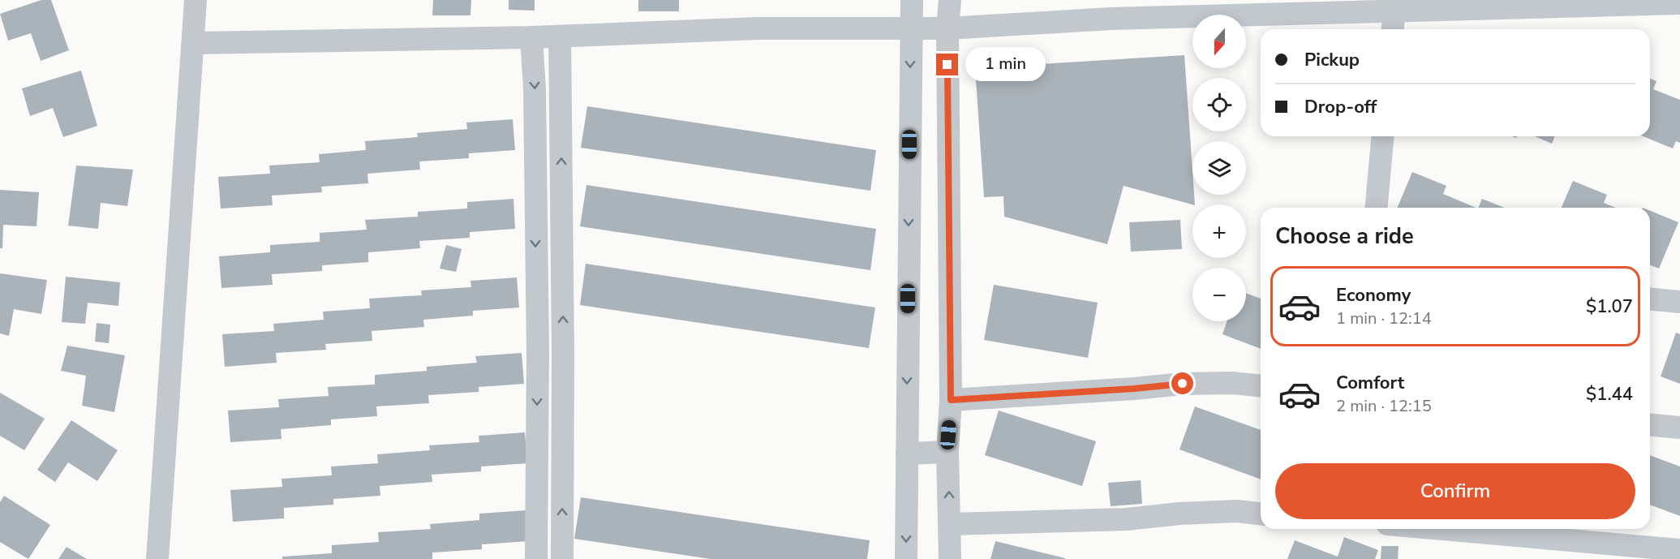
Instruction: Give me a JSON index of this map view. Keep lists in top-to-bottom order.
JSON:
{
  "north": "bottom",
  "page": {
    "map_buttons": ["+", "−"],
    "banner": ["Pickup", "Drop-off"],
    "bubble": "1 min",
    "heading": "Choose a ride",
    "list": [
      {
        "name": "Economy",
        "note": "1 min · 12:14",
        "value": "$1.07"
      },
      {
        "name": "Comfort",
        "note": "2 min · 12:15",
        "value": "$1.44"
      }
    ],
    "buttons": "Confirm"
  }
}
